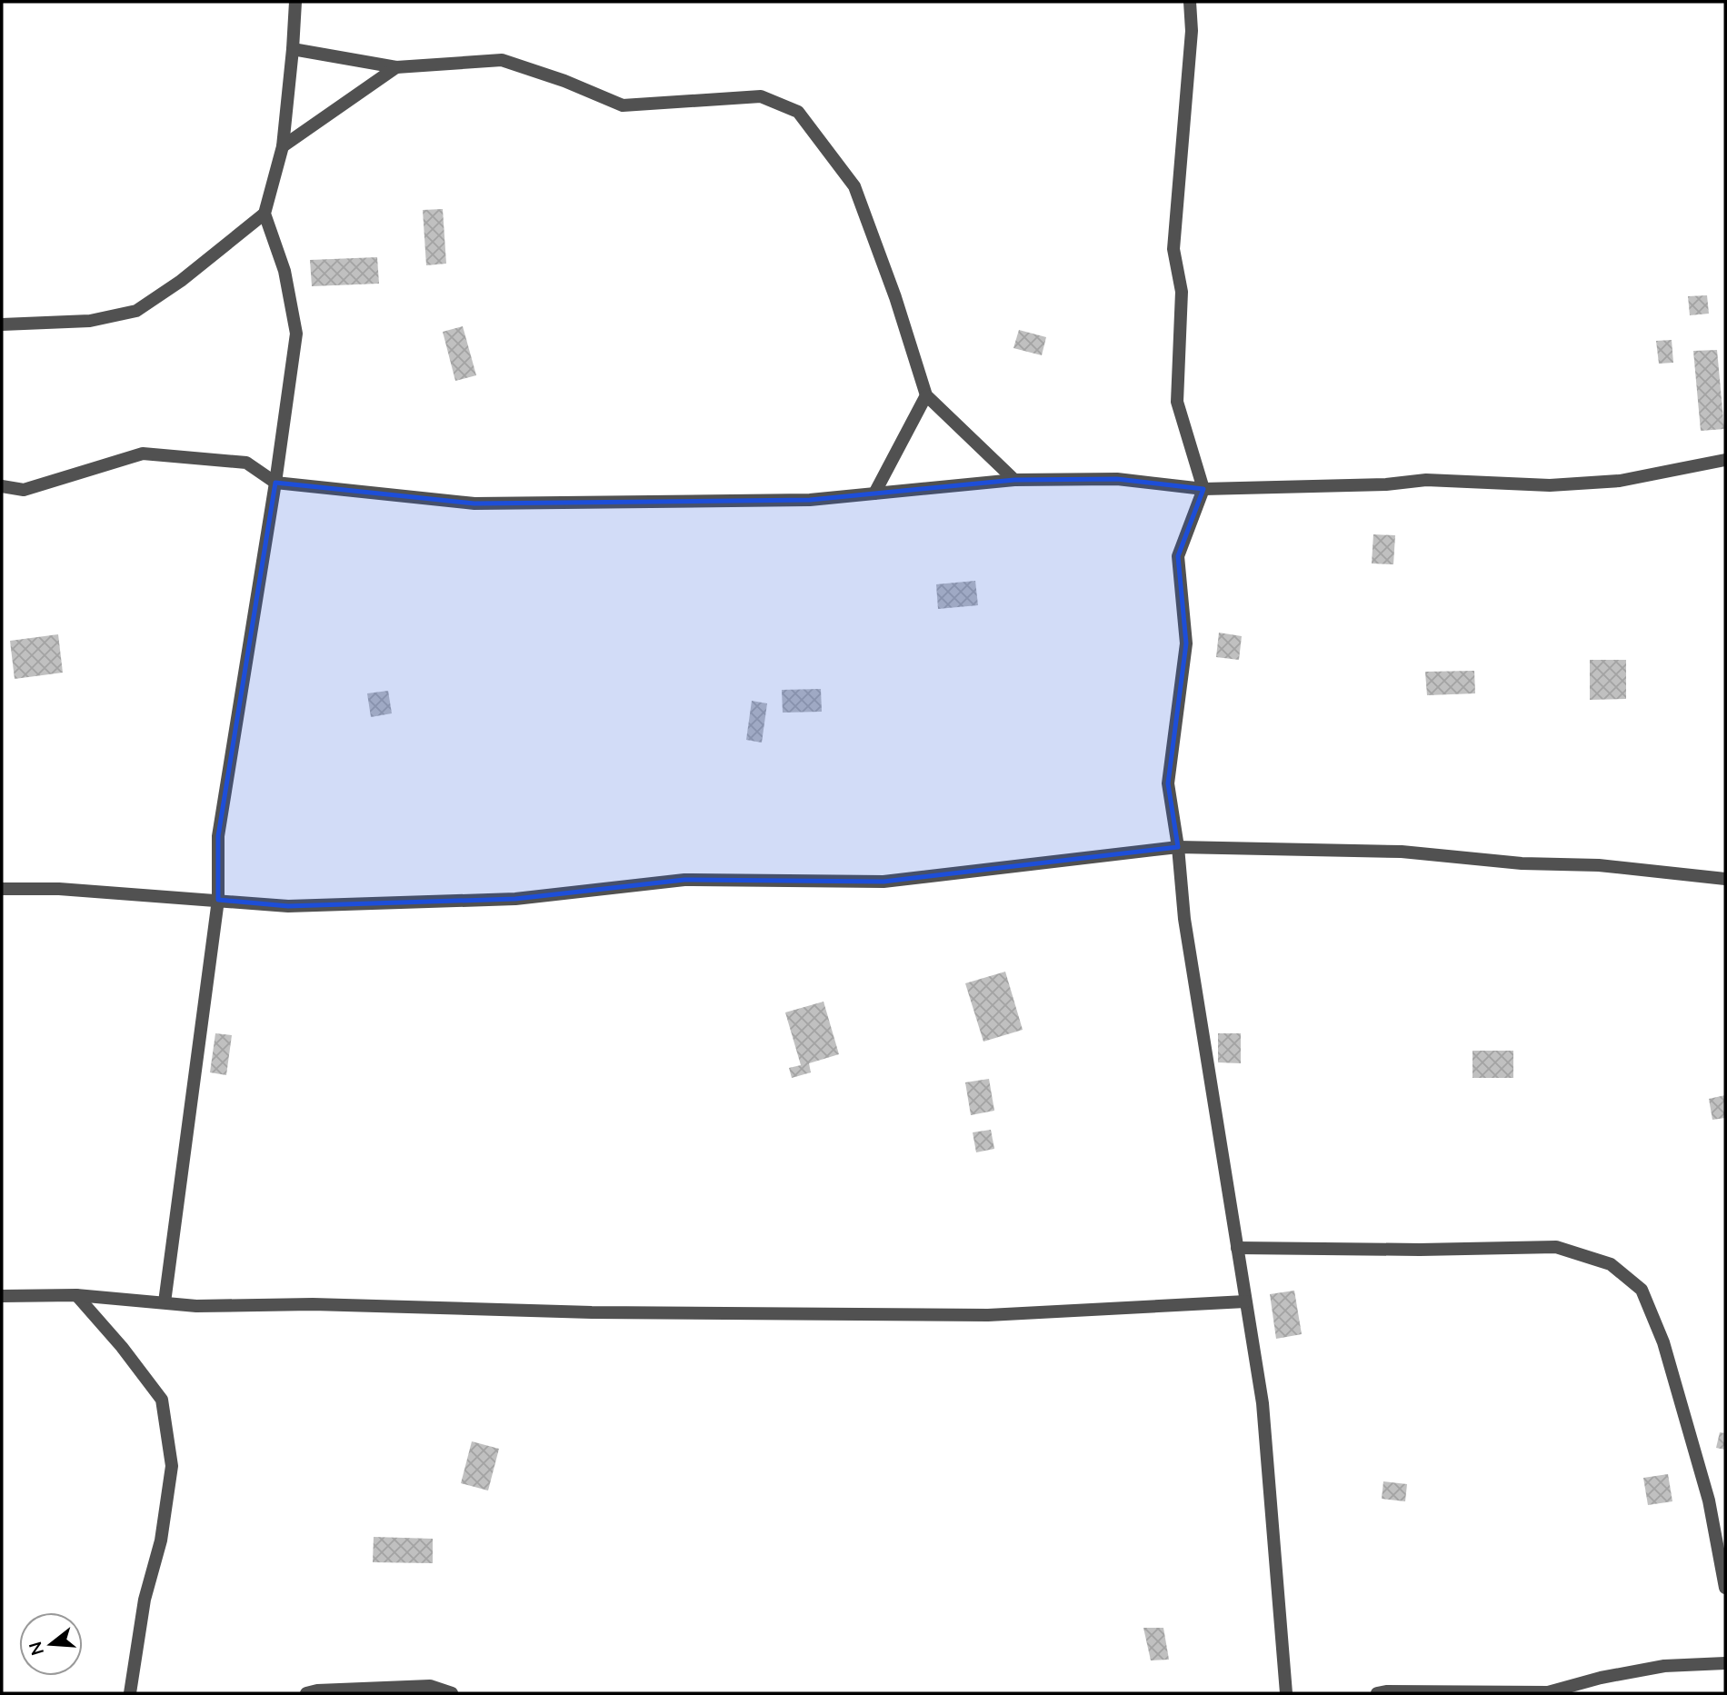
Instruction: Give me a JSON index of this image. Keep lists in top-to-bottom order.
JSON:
{
  "north": "left"
}
